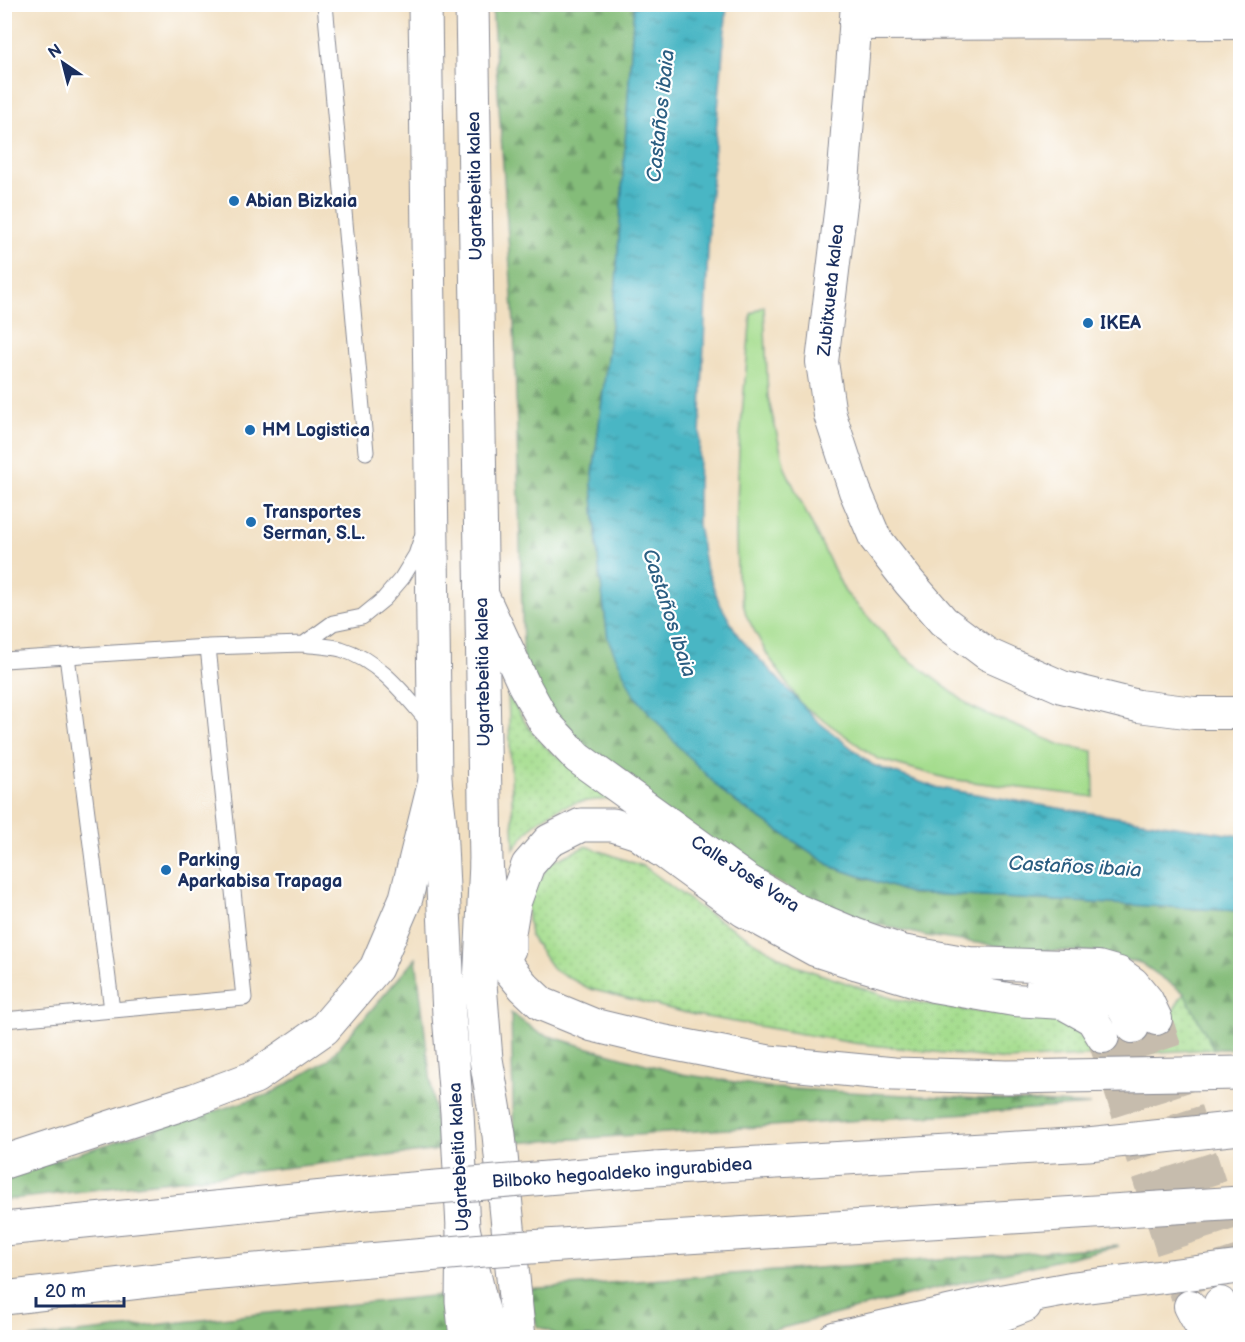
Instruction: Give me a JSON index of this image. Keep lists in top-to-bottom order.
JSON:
{
  "streets": {
    "main road": ["Ugartebeitia kalea", "Bilboko hegoaldeko ingurabidea"],
    "street": ["Zubitxueta kalea", "Calle José Vara"]
  },
  "crossings": [
    ["Ugartebeitia kalea", "Calle José Vara"]
  ],
  "water": ["Castaños ibaia"],
  "places": [
    "Abian Bizkaia",
    "IKEA",
    "HM Logistica",
    "Transportes Serman, S.L.",
    "Parking Aparkabisa Trapaga"
  ],
  "scale_bar": "20 m",
  "north": "top left"
}
